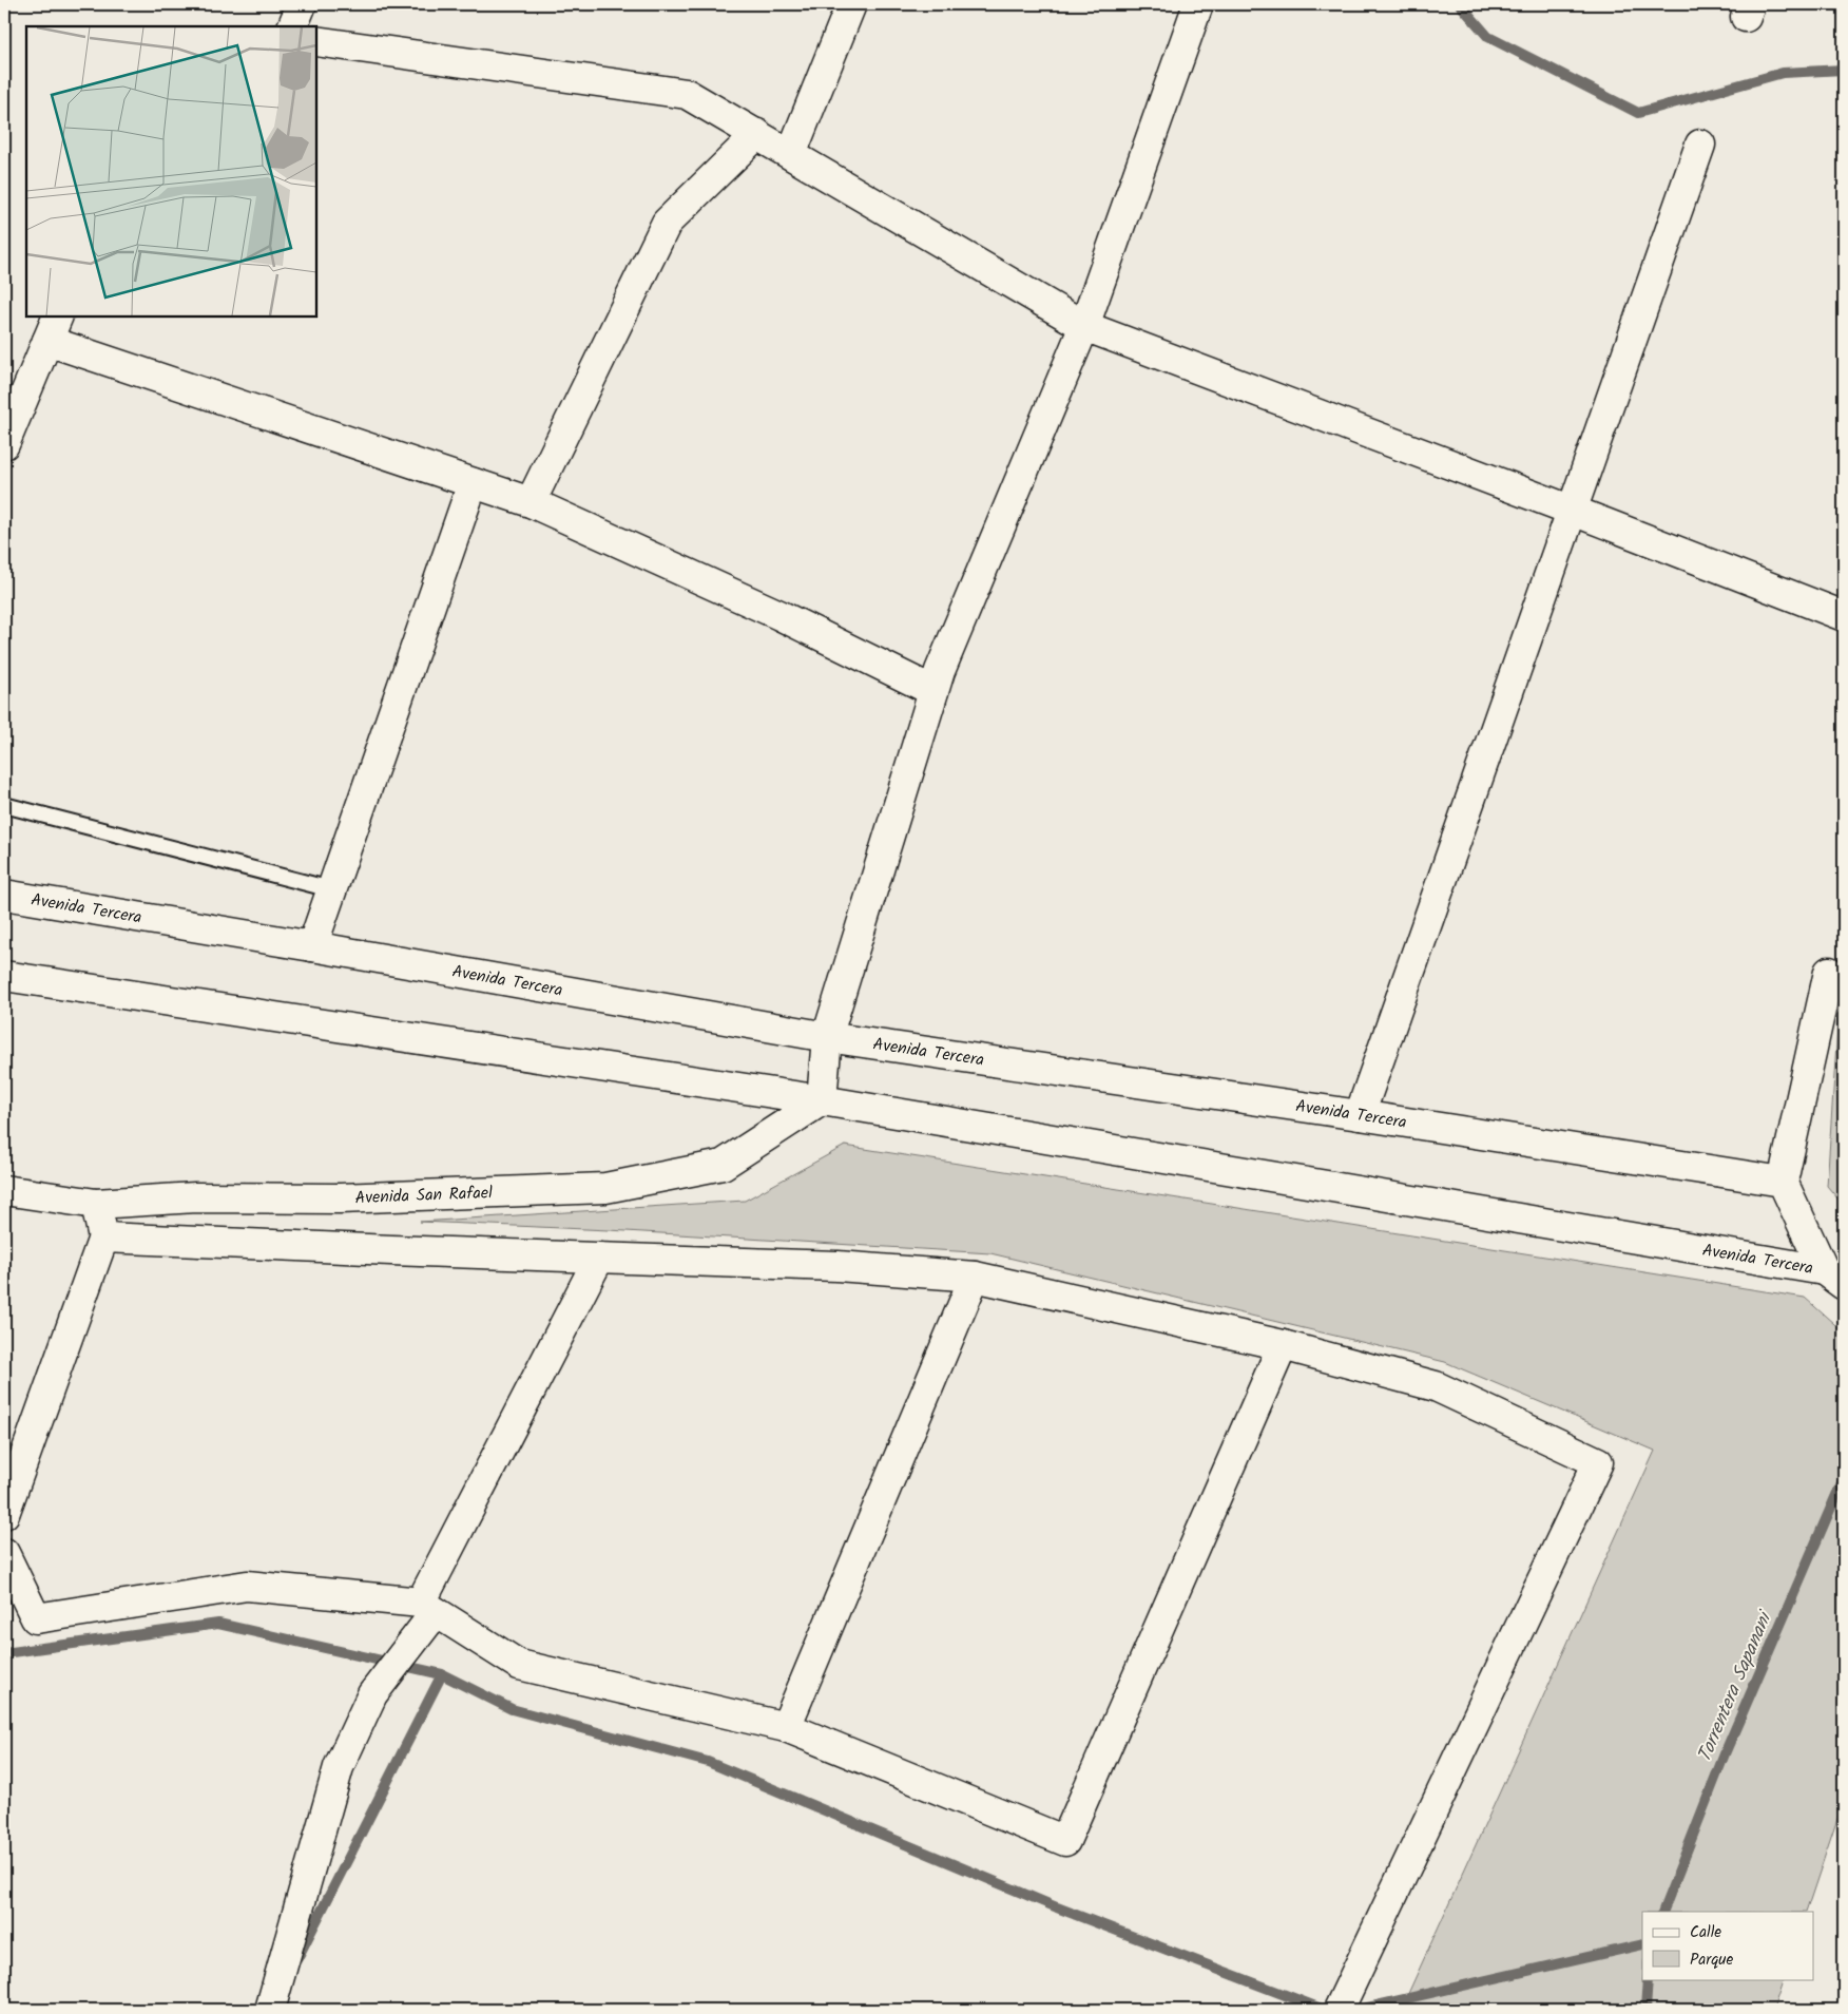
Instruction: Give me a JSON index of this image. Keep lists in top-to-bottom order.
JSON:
{
  "streets": {
    "street": ["Avenida Tercera", "Avenida San Rafael"]
  },
  "crossings": [
    ["Avenida Tercera", "Avenida San Rafael"]
  ],
  "water": ["Torrentera Sapanani"],
  "legend": ["Calle", "Parque"]
}
